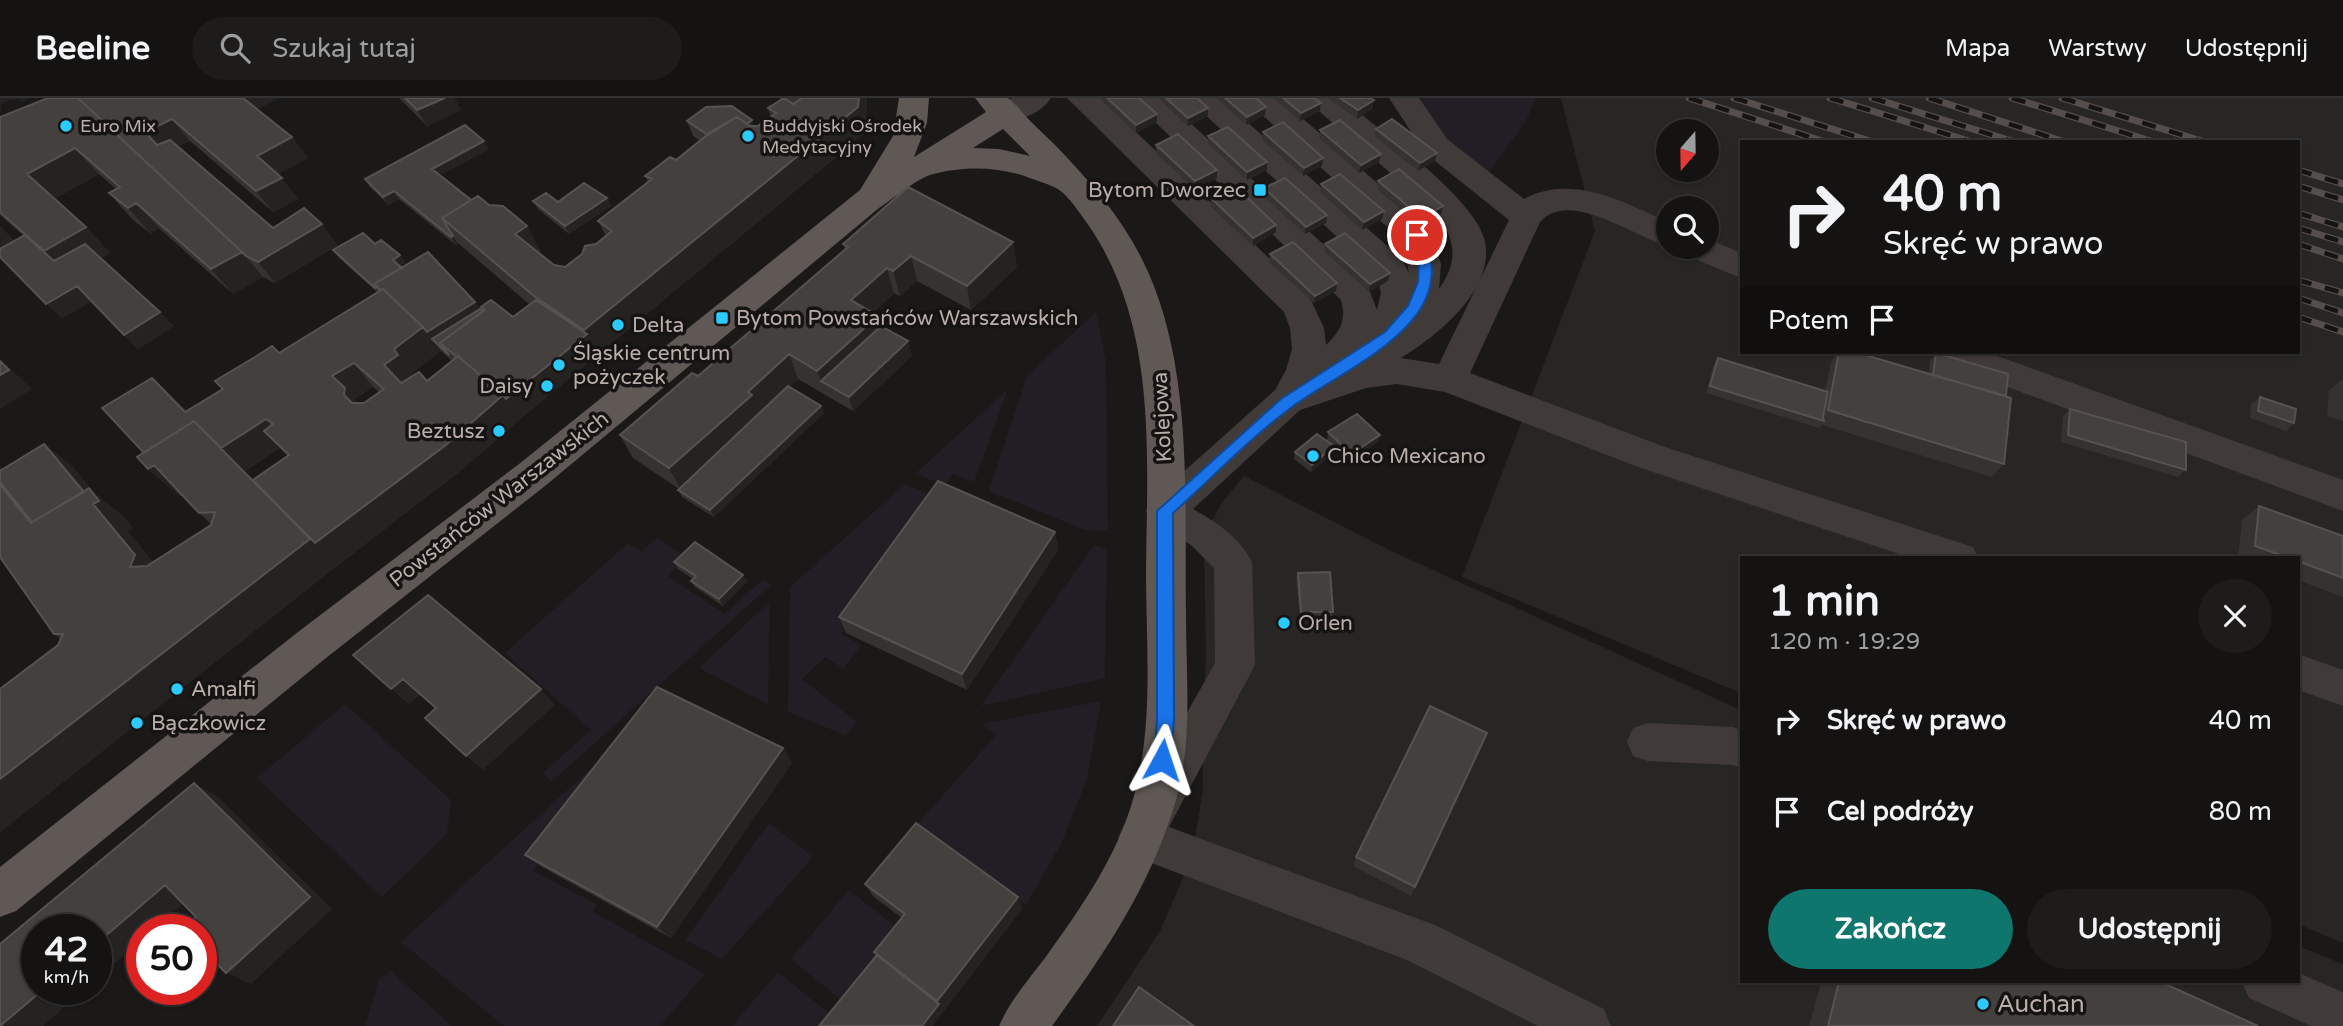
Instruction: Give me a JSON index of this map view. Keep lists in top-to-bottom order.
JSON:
{
  "streets": {
    "main road": ["Kolejowa", "Powstańców Warszawskich"]
  },
  "crossings": [
    ["Kolejowa", "Powstańców Warszawskich"]
  ],
  "places": {
    "other": [
      "Euro Mix",
      "Buddyjski Ośrodek Medytacyjny",
      "Delta",
      "Śląskie centrum pożyczek",
      "Daisy",
      "Beztusz",
      "Chico Mexicano",
      "Orlen",
      "Amalfi",
      "Bączkowicz",
      "Auchan"
    ],
    "transit": ["Bytom Dworzec", "Bytom Powstańców Warszawskich"]
  },
  "north": "bottom",
  "page": {
    "header": "Beeline",
    "search": "Szukaj tutaj",
    "nav": ["Mapa", "Warstwy", "Udostępnij"],
    "turn": ["40 m", "Skręć w prawo"],
    "then": "Potem",
    "heading": ["1 min", "120 m · 19:29"],
    "list": [
      {
        "name": "Skręć w prawo",
        "value": "40 m"
      },
      {
        "name": "Cel podróży",
        "value": "80 m"
      }
    ],
    "buttons": ["Zakończ", "Udostępnij"],
    "speed": "42 km/h",
    "limit": "50"
  }
}
